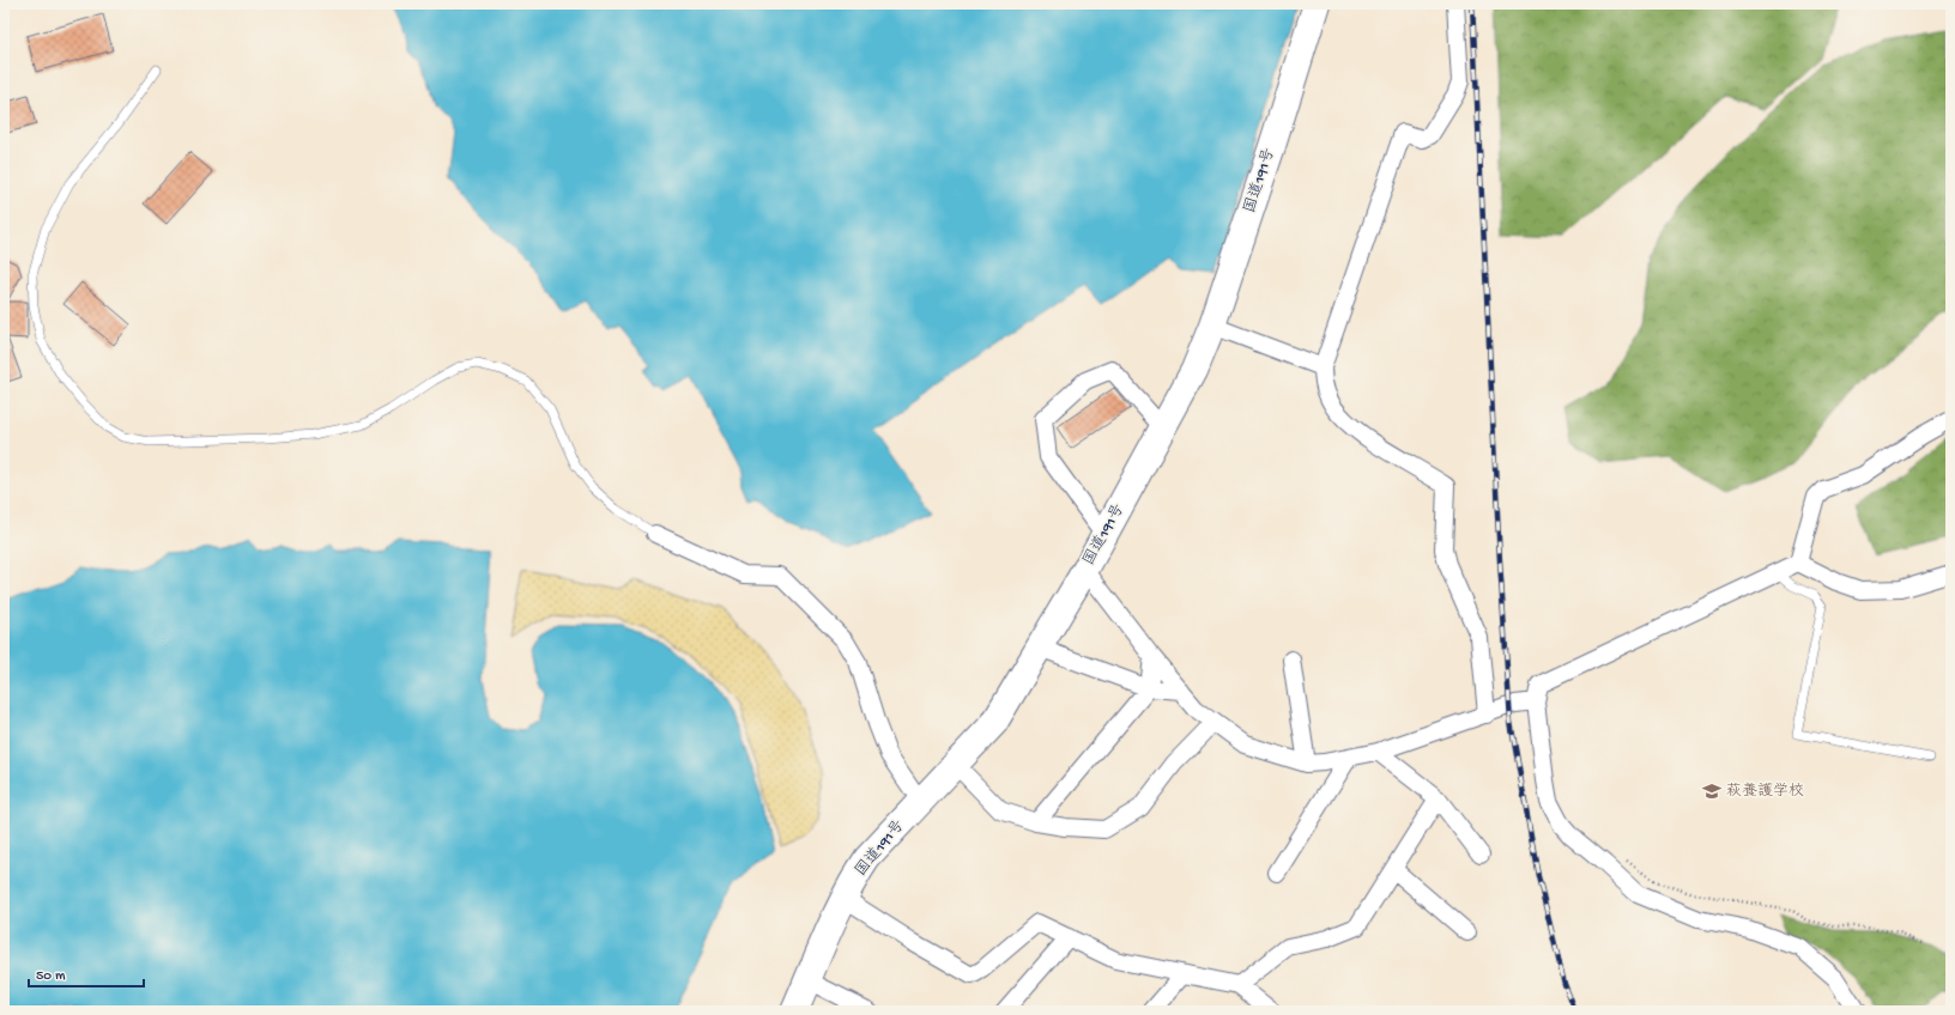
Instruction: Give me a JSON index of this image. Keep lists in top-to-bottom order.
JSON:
{
  "streets": {
    "highway": ["国道191号"]
  },
  "places": {
    "school or university": ["萩養護学校"]
  },
  "scale_bar": "50 m"
}
